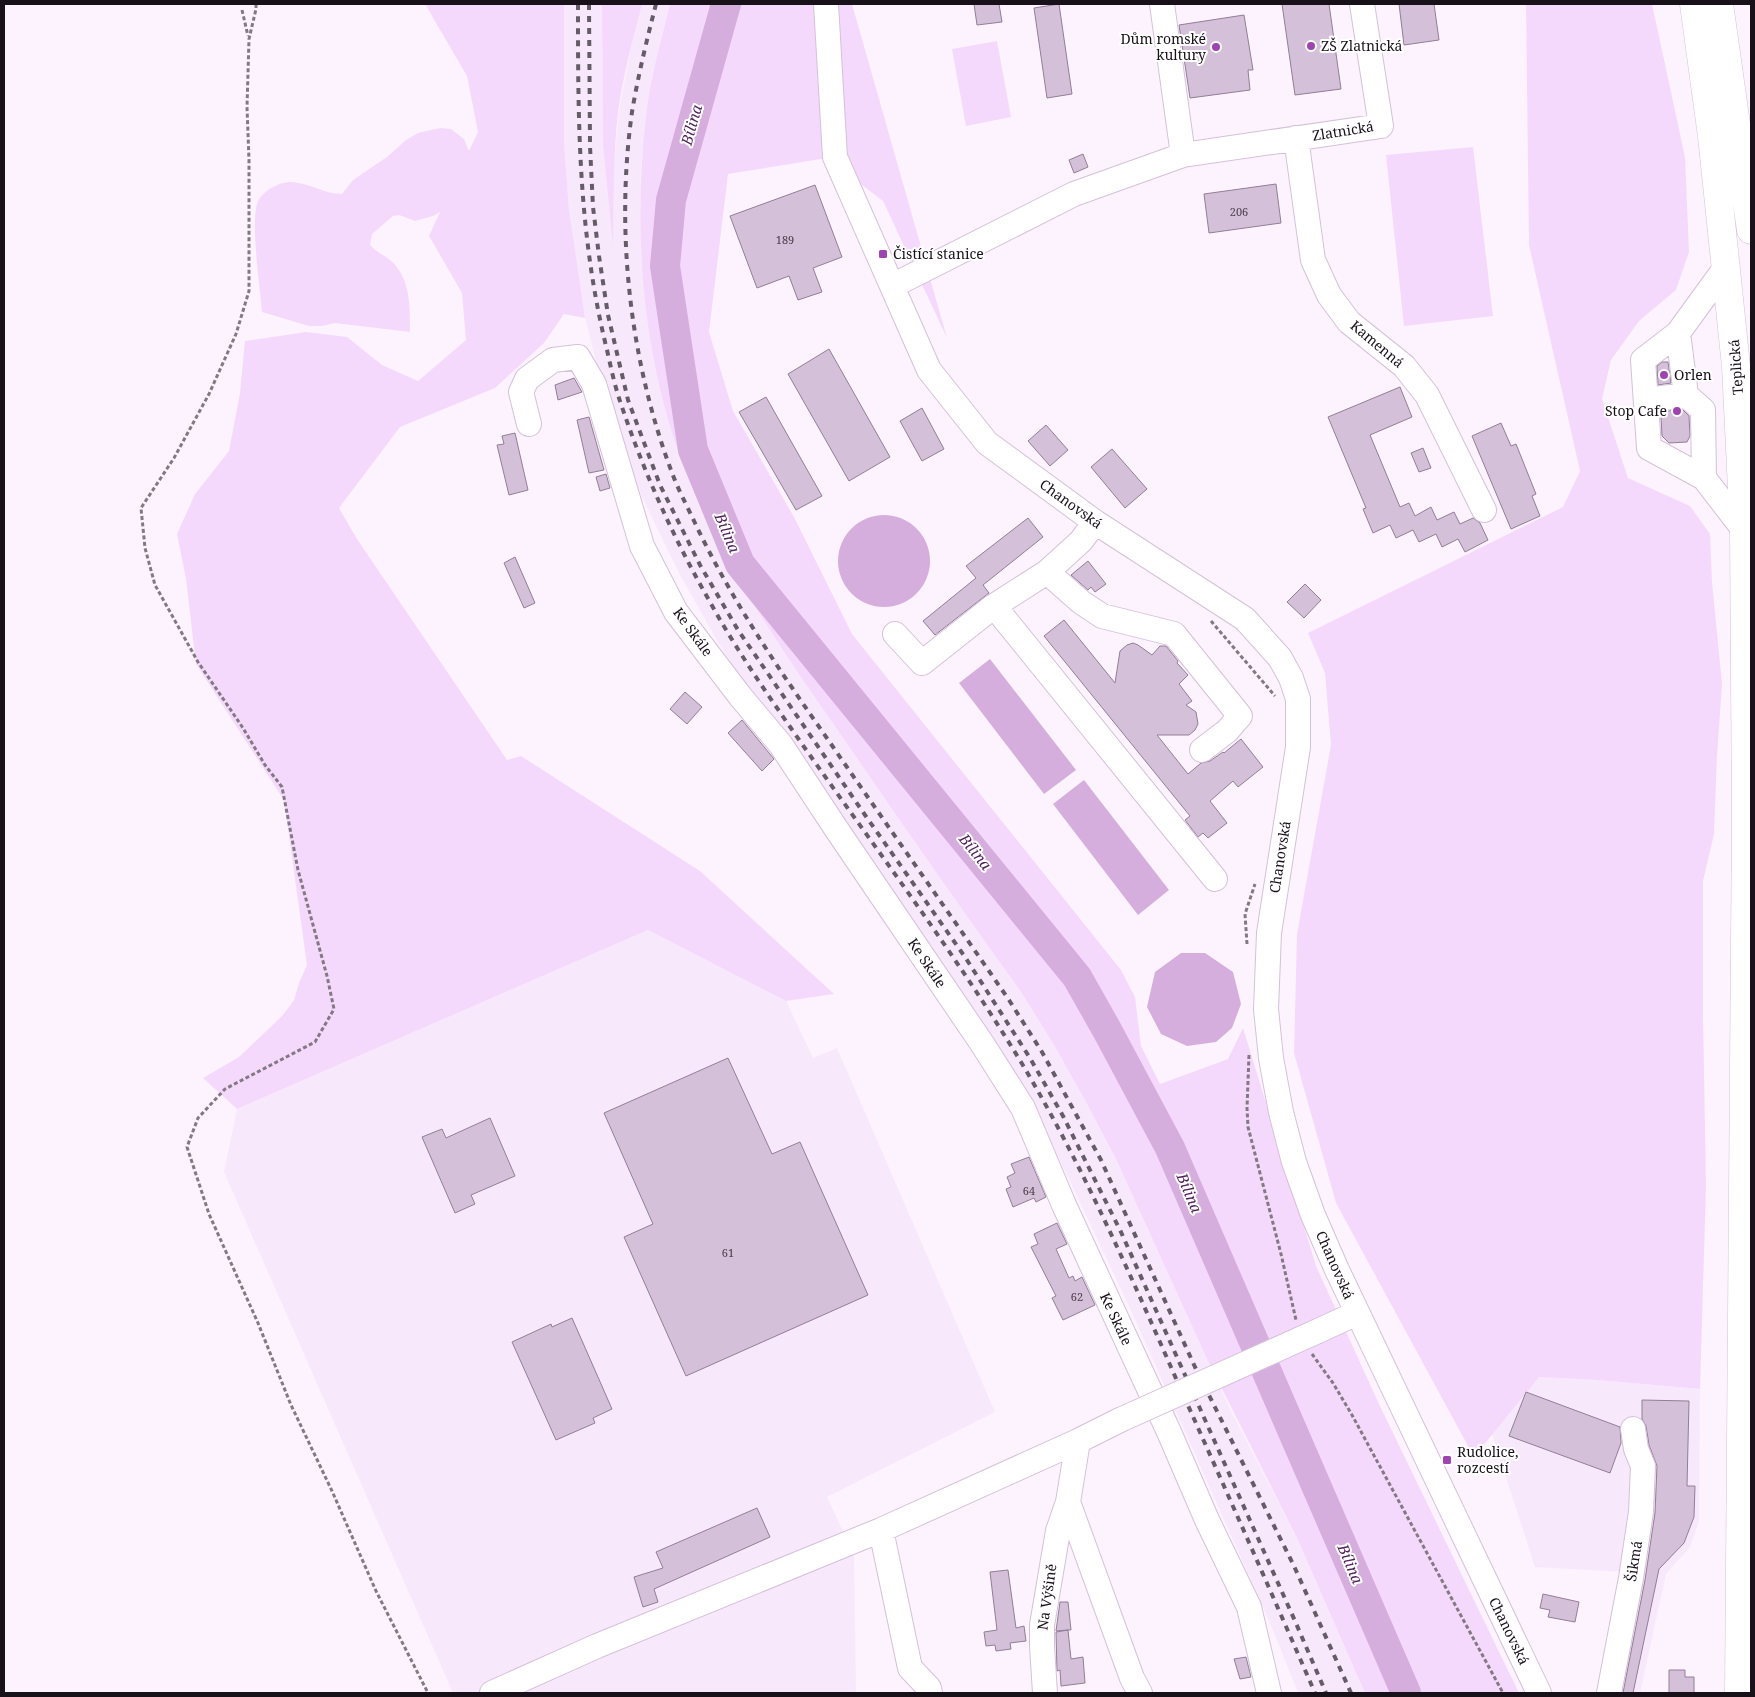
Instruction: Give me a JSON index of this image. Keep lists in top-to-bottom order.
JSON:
{
  "streets": {
    "highway": ["Teplická"],
    "street": [
      "Zlatnická",
      "Kamenná",
      "Chanovská",
      "Ke Skále",
      "Šikmá",
      "Na Výšině"
    ]
  },
  "crossings": [
    ["Zlatnická", "Kamenná"],
    ["Zlatnická", "Chanovská"]
  ],
  "water": ["Bílina"],
  "places": {
    "other": [
      "ZŠ Zlatnická",
      "Dům romské kultury",
      "Orlen",
      "Stop Cafe"
    ],
    "transit": ["Čistící stanice", "Rudolice, rozcestí"]
  },
  "house_numbers": [
    "206",
    "189",
    "64",
    "61",
    "62"
  ]
}
